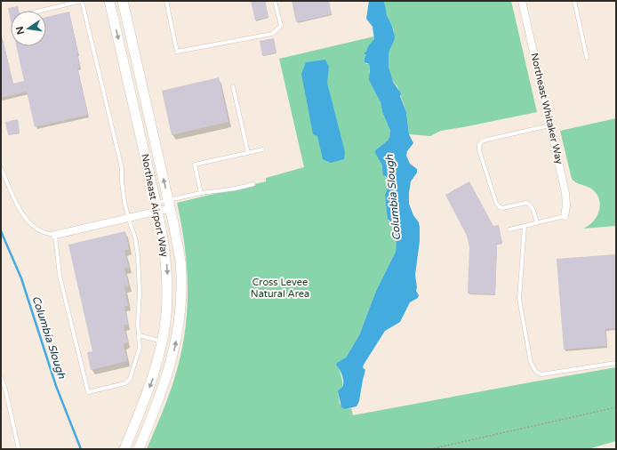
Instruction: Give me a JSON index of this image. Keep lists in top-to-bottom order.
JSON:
{
  "streets": {
    "main road": ["Northeast Airport Way"],
    "street": ["Northeast Whitaker Way"]
  },
  "water": ["Columbia Slough"],
  "parks": ["Cross Levee Natural Area"],
  "north": "left"
}
